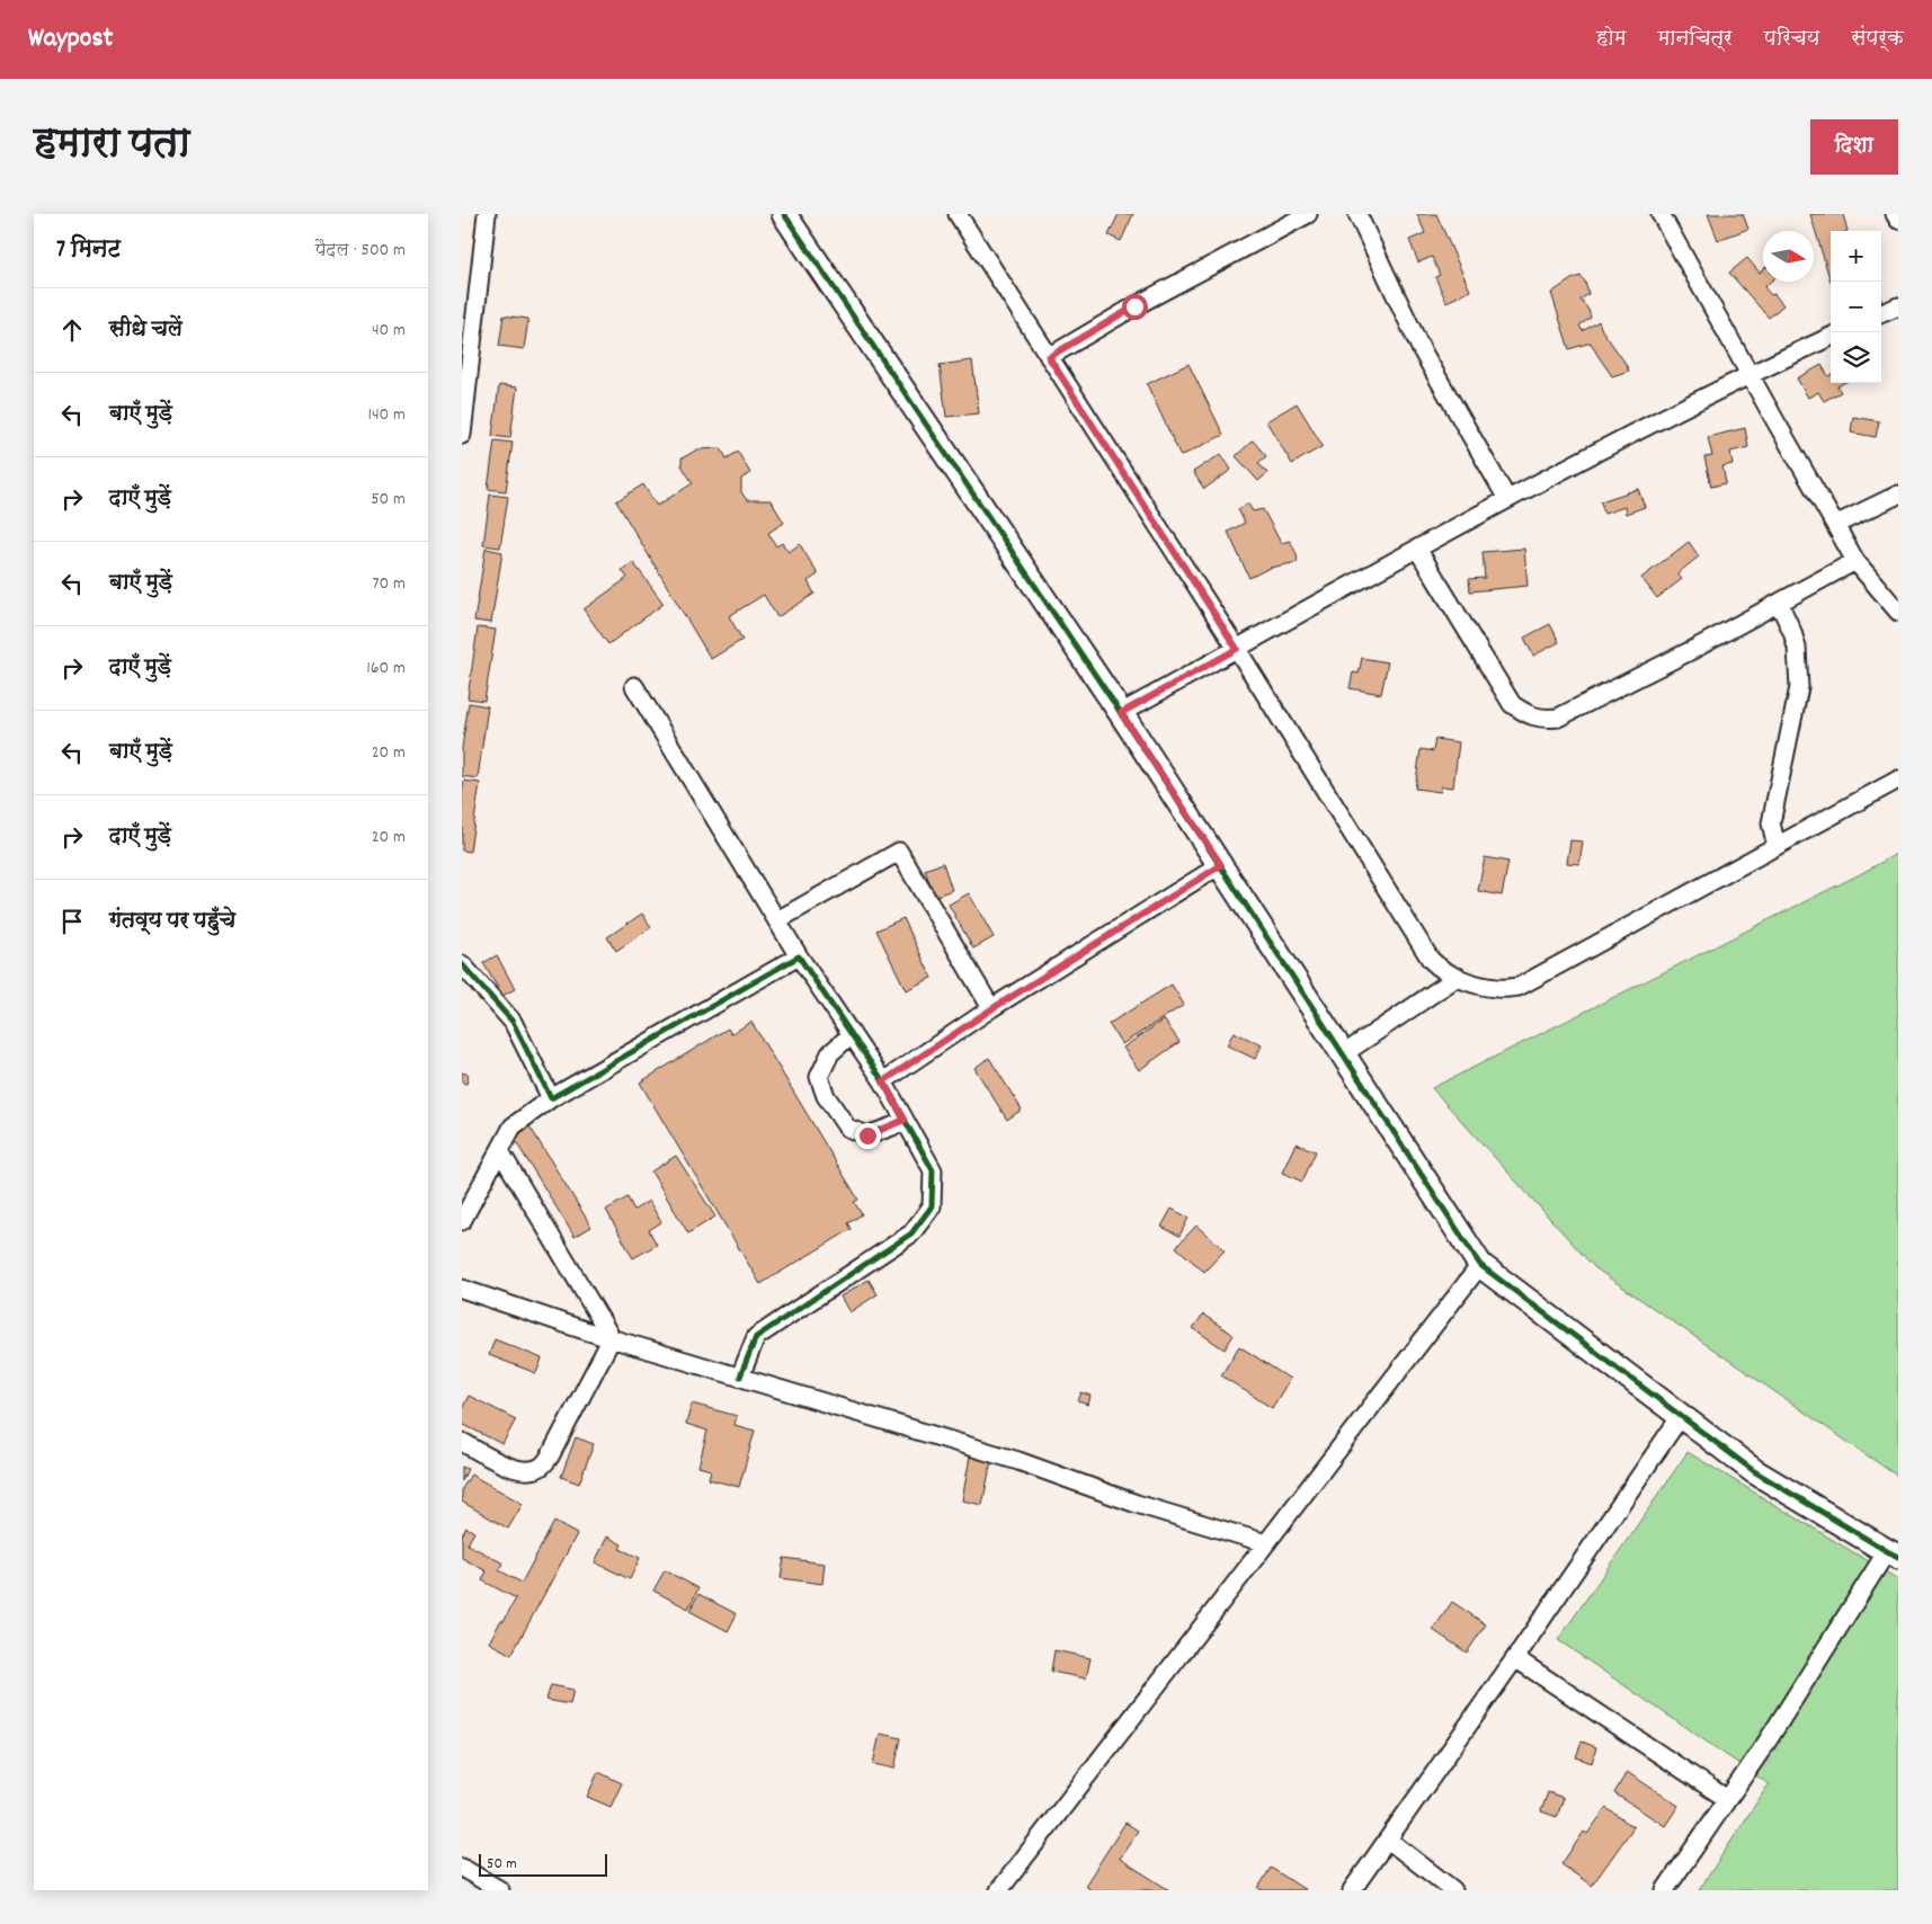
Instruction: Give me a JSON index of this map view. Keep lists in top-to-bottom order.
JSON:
{
  "scale_bar": "50 m",
  "north": "right",
  "page": {
    "header": "Waypost",
    "nav": [
      "होम",
      "मानचित्र",
      "परिचय",
      "संपर्क"
    ],
    "title": "हमारा पता",
    "buttons": "दिशा",
    "heading": ["7 मिनट", "पैदल · 500 m"],
    "map_buttons": ["+", "−"],
    "list": [
      ["सीधे चलें", "40 m"],
      ["बाएँ मुड़ें", "140 m"],
      ["दाएँ मुड़ें", "50 m"],
      ["बाएँ मुड़ें", "70 m"],
      ["दाएँ मुड़ें", "160 m"],
      ["बाएँ मुड़ें", "20 m"],
      ["दाएँ मुड़ें", "20 m"],
      "गंतव्य पर पहुँचे"
    ],
    "scale": "50 m"
  }
}
